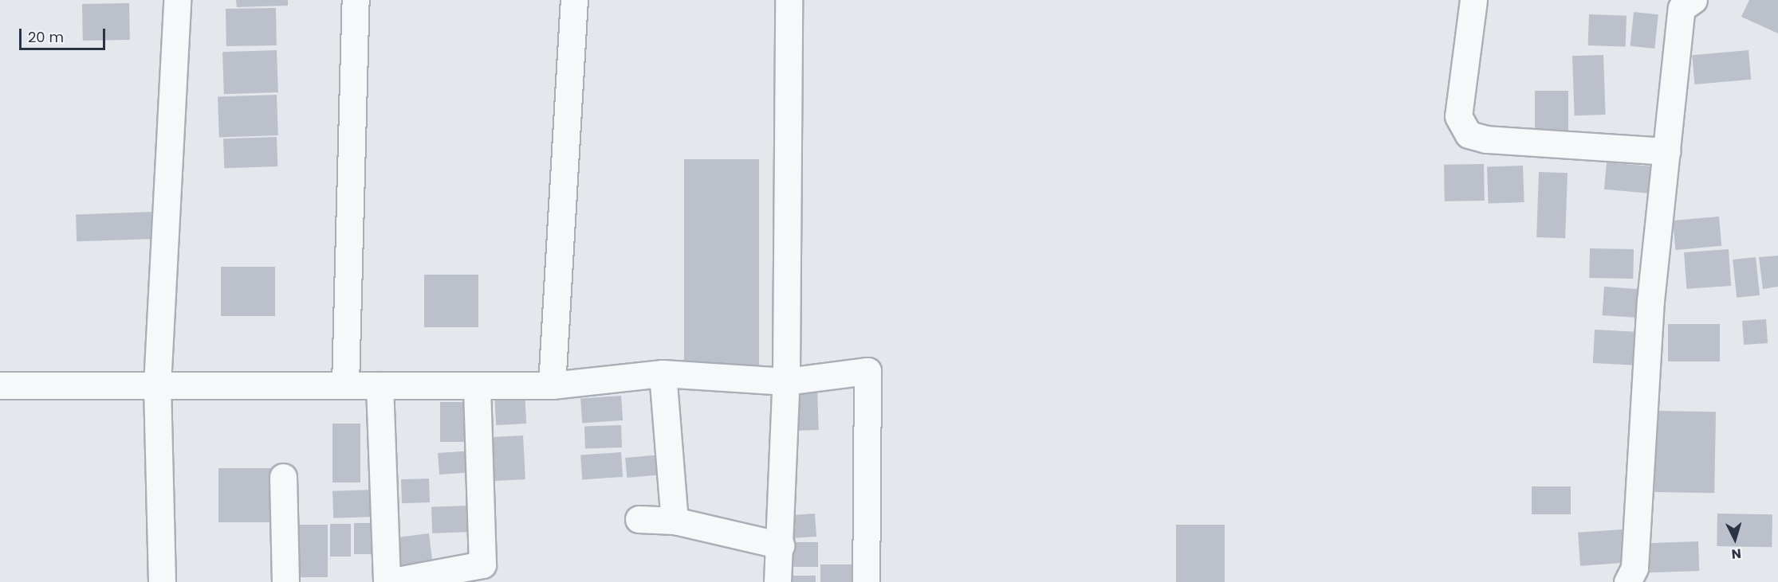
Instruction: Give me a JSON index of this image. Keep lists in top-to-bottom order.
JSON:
{
  "scale_bar": "20 m",
  "north": "bottom"
}
